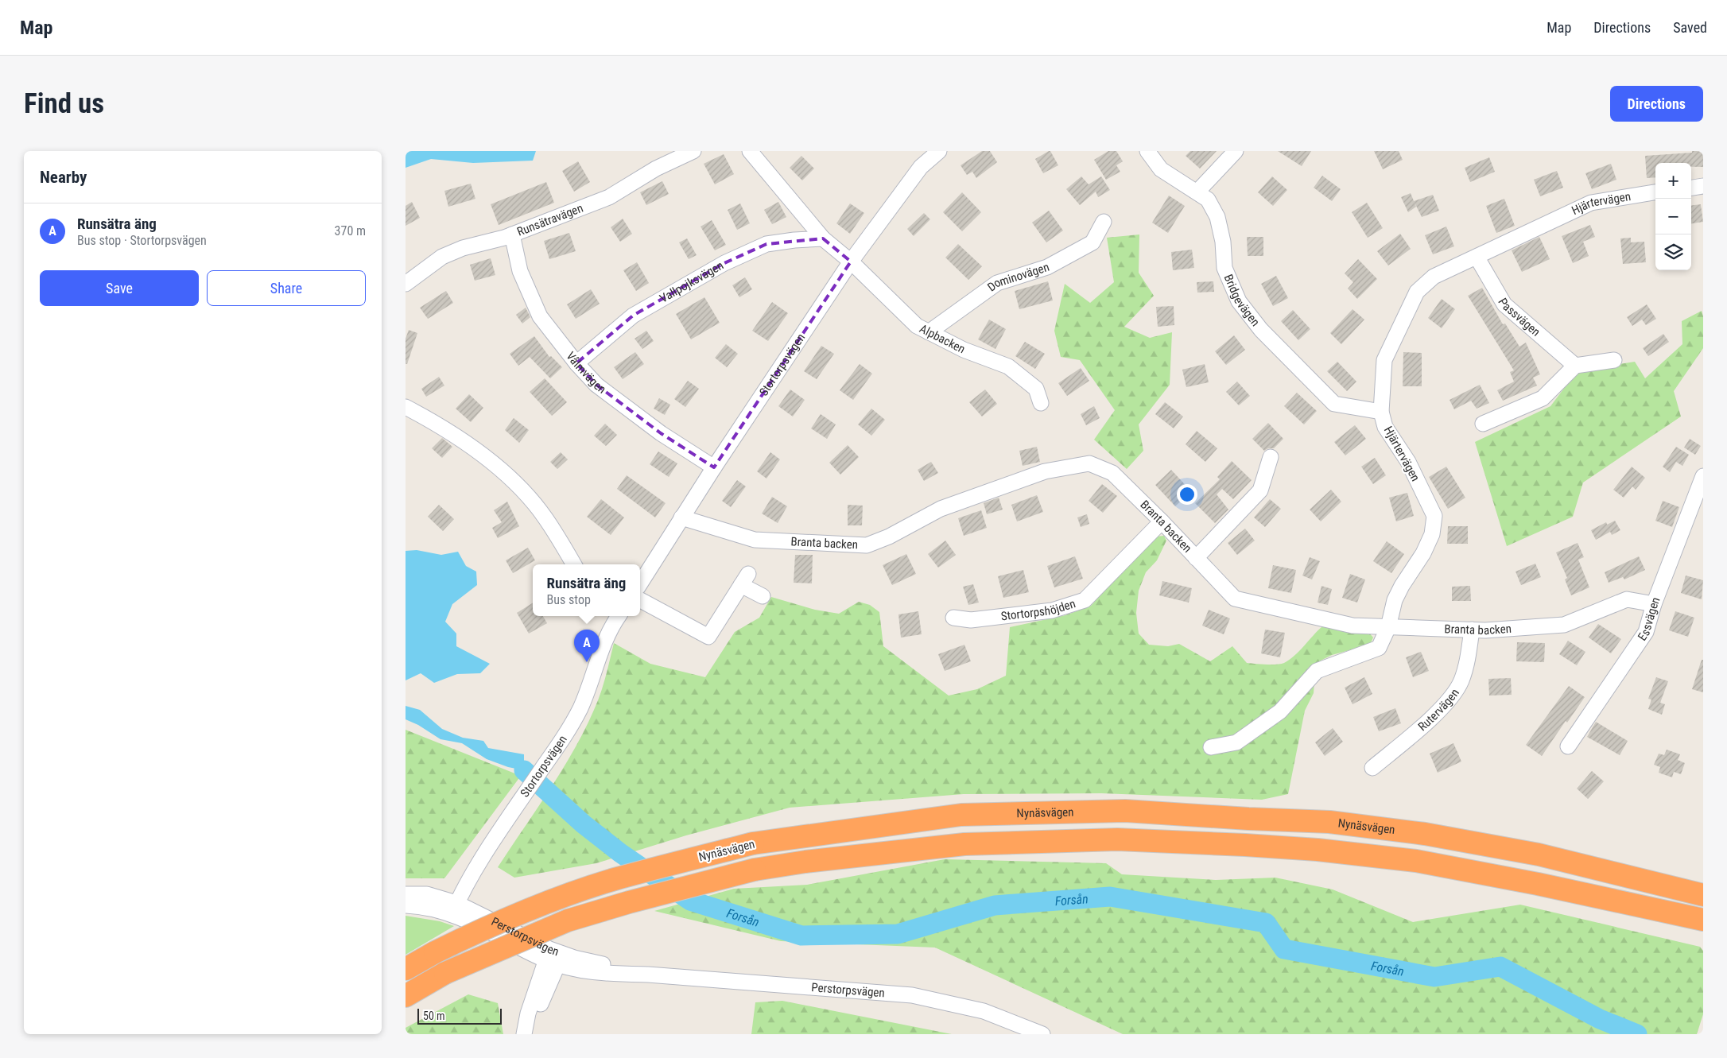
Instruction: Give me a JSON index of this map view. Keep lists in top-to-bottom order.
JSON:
{
  "streets": {
    "highway": ["Nynäsvägen"],
    "street": [
      "Hjärtervägen",
      "Runsätravägen",
      "Dominovägen",
      "Vallpojksvägen",
      "Bridgevägen",
      "Passvägen",
      "Alpbacken",
      "Stortorpsvägen",
      "Vålmvägen",
      "Branta backen",
      "Stortorpshöjden",
      "Essvägen",
      "Rutervägen",
      "Perstorpsvägen"
    ]
  },
  "crossings": [
    ["Hjärtervägen", "Bridgevägen"],
    ["Hjärtervägen", "Passvägen"],
    ["Hjärtervägen", "Branta backen"],
    ["Runsätravägen", "Vålmvägen"],
    ["Dominovägen", "Alpbacken"],
    ["Vallpojksvägen", "Vålmvägen"],
    ["Alpbacken", "Stortorpsvägen"],
    ["Stortorpsvägen", "Vålmvägen"],
    ["Stortorpsvägen", "Branta backen"],
    ["Stortorpsvägen", "Perstorpsvägen"],
    ["Branta backen", "Stortorpshöjden"],
    ["Branta backen", "Essvägen"],
    ["Branta backen", "Rutervägen"]
  ],
  "water": ["Forsån"],
  "scale_bar": "50 m",
  "page": {
    "header": "Map",
    "nav": ["Map", "Directions", "Saved"],
    "buttons": [
      "Directions",
      ["Save", "Share"]
    ],
    "title": "Find us",
    "heading": "Nearby",
    "map_buttons": ["+", "−"],
    "list": [
      {
        "mark": "A",
        "name": "Runsätra äng",
        "note": "Bus stop · Stortorpsvägen",
        "value": "370 m"
      }
    ],
    "popup": ["Runsätra äng", "Bus stop"],
    "pins": "A",
    "scale": "50 m"
  }
}
